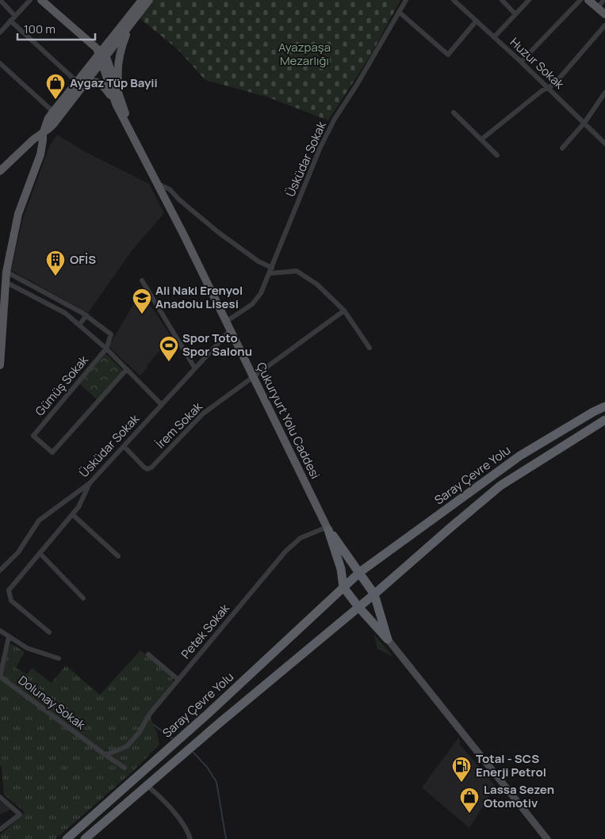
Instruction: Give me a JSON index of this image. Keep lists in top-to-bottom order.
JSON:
{
  "streets": {
    "highway": ["Saray Çevre Yolu"],
    "main road": ["Çukuryurt Yolu Caddesi"],
    "street": [
      "Huzur Sokak",
      "Üsküdar Sokak",
      "Gümüş Sokak",
      "İrem Sokak",
      "Petek Sokak",
      "Dolunay Sokak"
    ]
  },
  "crossings": [
    ["Üsküdar Sokak", "Çukuryurt Yolu Caddesi"],
    ["Üsküdar Sokak", "İrem Sokak"],
    ["Çukuryurt Yolu Caddesi", "İrem Sokak"],
    ["Çukuryurt Yolu Caddesi", "Petek Sokak"],
    ["Petek Sokak", "Dolunay Sokak"]
  ],
  "parks": ["Ayazpaşa Mezarlığı"],
  "places": {
    "shop": ["Aygaz Tüp Bayii", "Lassa Sezen Otomotiv"],
    "building": ["OFİS"],
    "school or university": ["Ali Naki Erenyol Anadolu Lisesi"],
    "sports": ["Spor Toto Spor Salonu"],
    "fuel station": ["Total - SCS Enerji Petrol"]
  },
  "scale_bar": "100 m"
}
